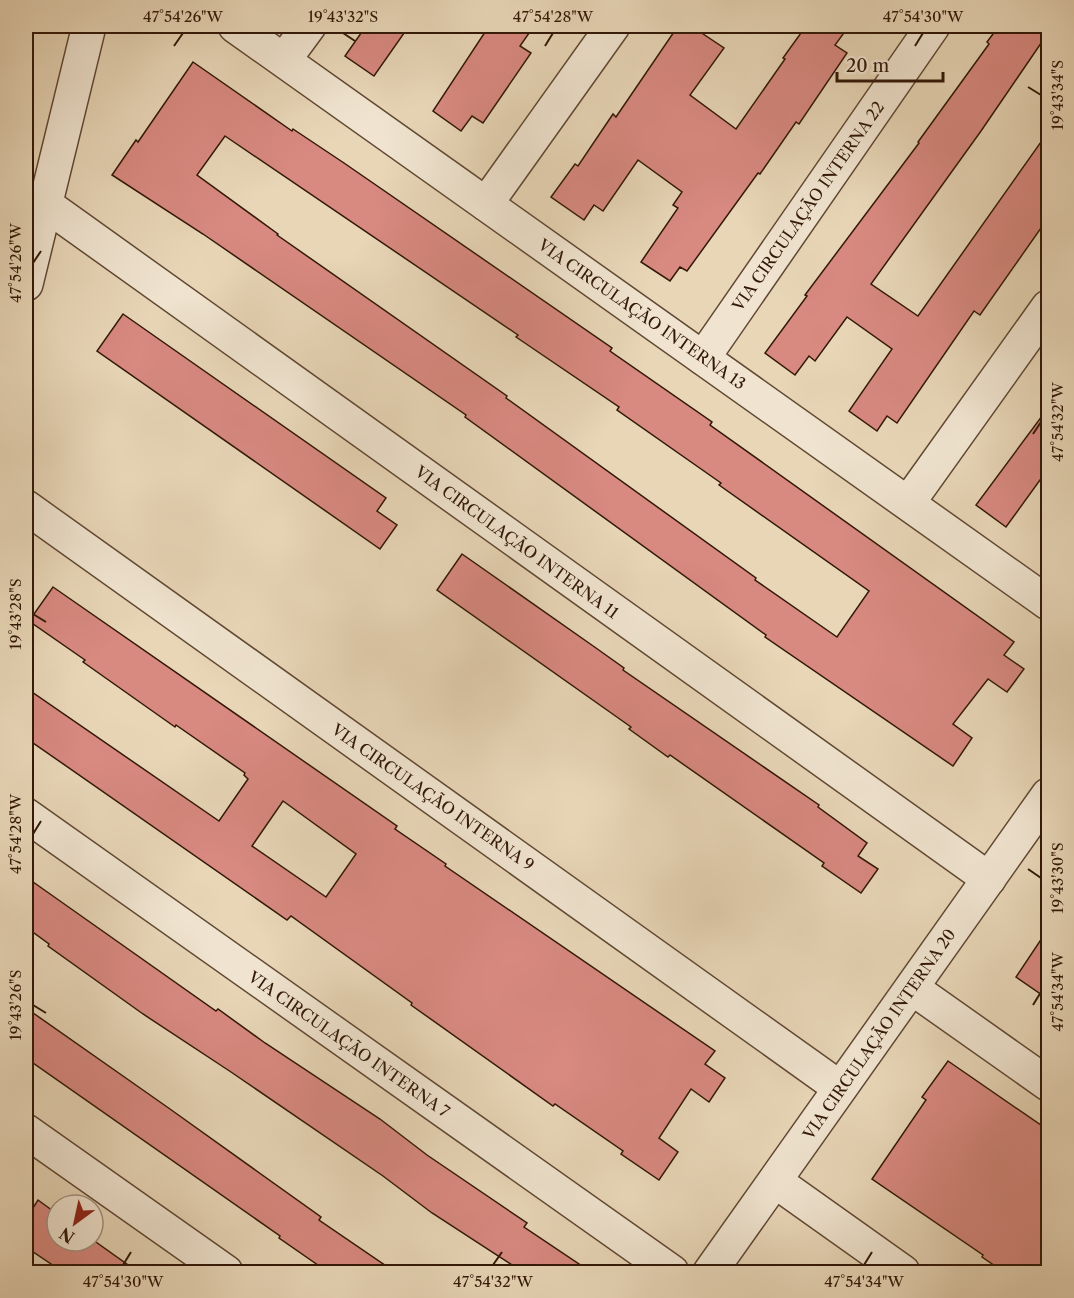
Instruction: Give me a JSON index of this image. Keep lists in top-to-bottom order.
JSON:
{
  "streets": {
    "street": [
      "VIA CIRCULAÇÃO INTERNA 22",
      "VIA CIRCULAÇÃO INTERNA 13",
      "VIA CIRCULAÇÃO INTERNA 11",
      "VIA CIRCULAÇÃO INTERNA 9",
      "VIA CIRCULAÇÃO INTERNA 20",
      "VIA CIRCULAÇÃO INTERNA 7"
    ]
  },
  "crossings": [
    ["VIA CIRCULAÇÃO INTERNA 22", "VIA CIRCULAÇÃO INTERNA 13"],
    ["VIA CIRCULAÇÃO INTERNA 11", "VIA CIRCULAÇÃO INTERNA 20"],
    ["VIA CIRCULAÇÃO INTERNA 9", "VIA CIRCULAÇÃO INTERNA 20"]
  ],
  "scale_bar": "20 m",
  "north": "bottom left",
  "coordinates": [
    "47°54'26\"W",
    "19°43'32\"S",
    "47°54'28\"W",
    "47°54'30\"W",
    "19°43'34\"S",
    "47°54'32\"W",
    "19°43'28\"S",
    "19°43'30\"S",
    "47°54'34\"W",
    "19°43'26\"S"
  ]
}
